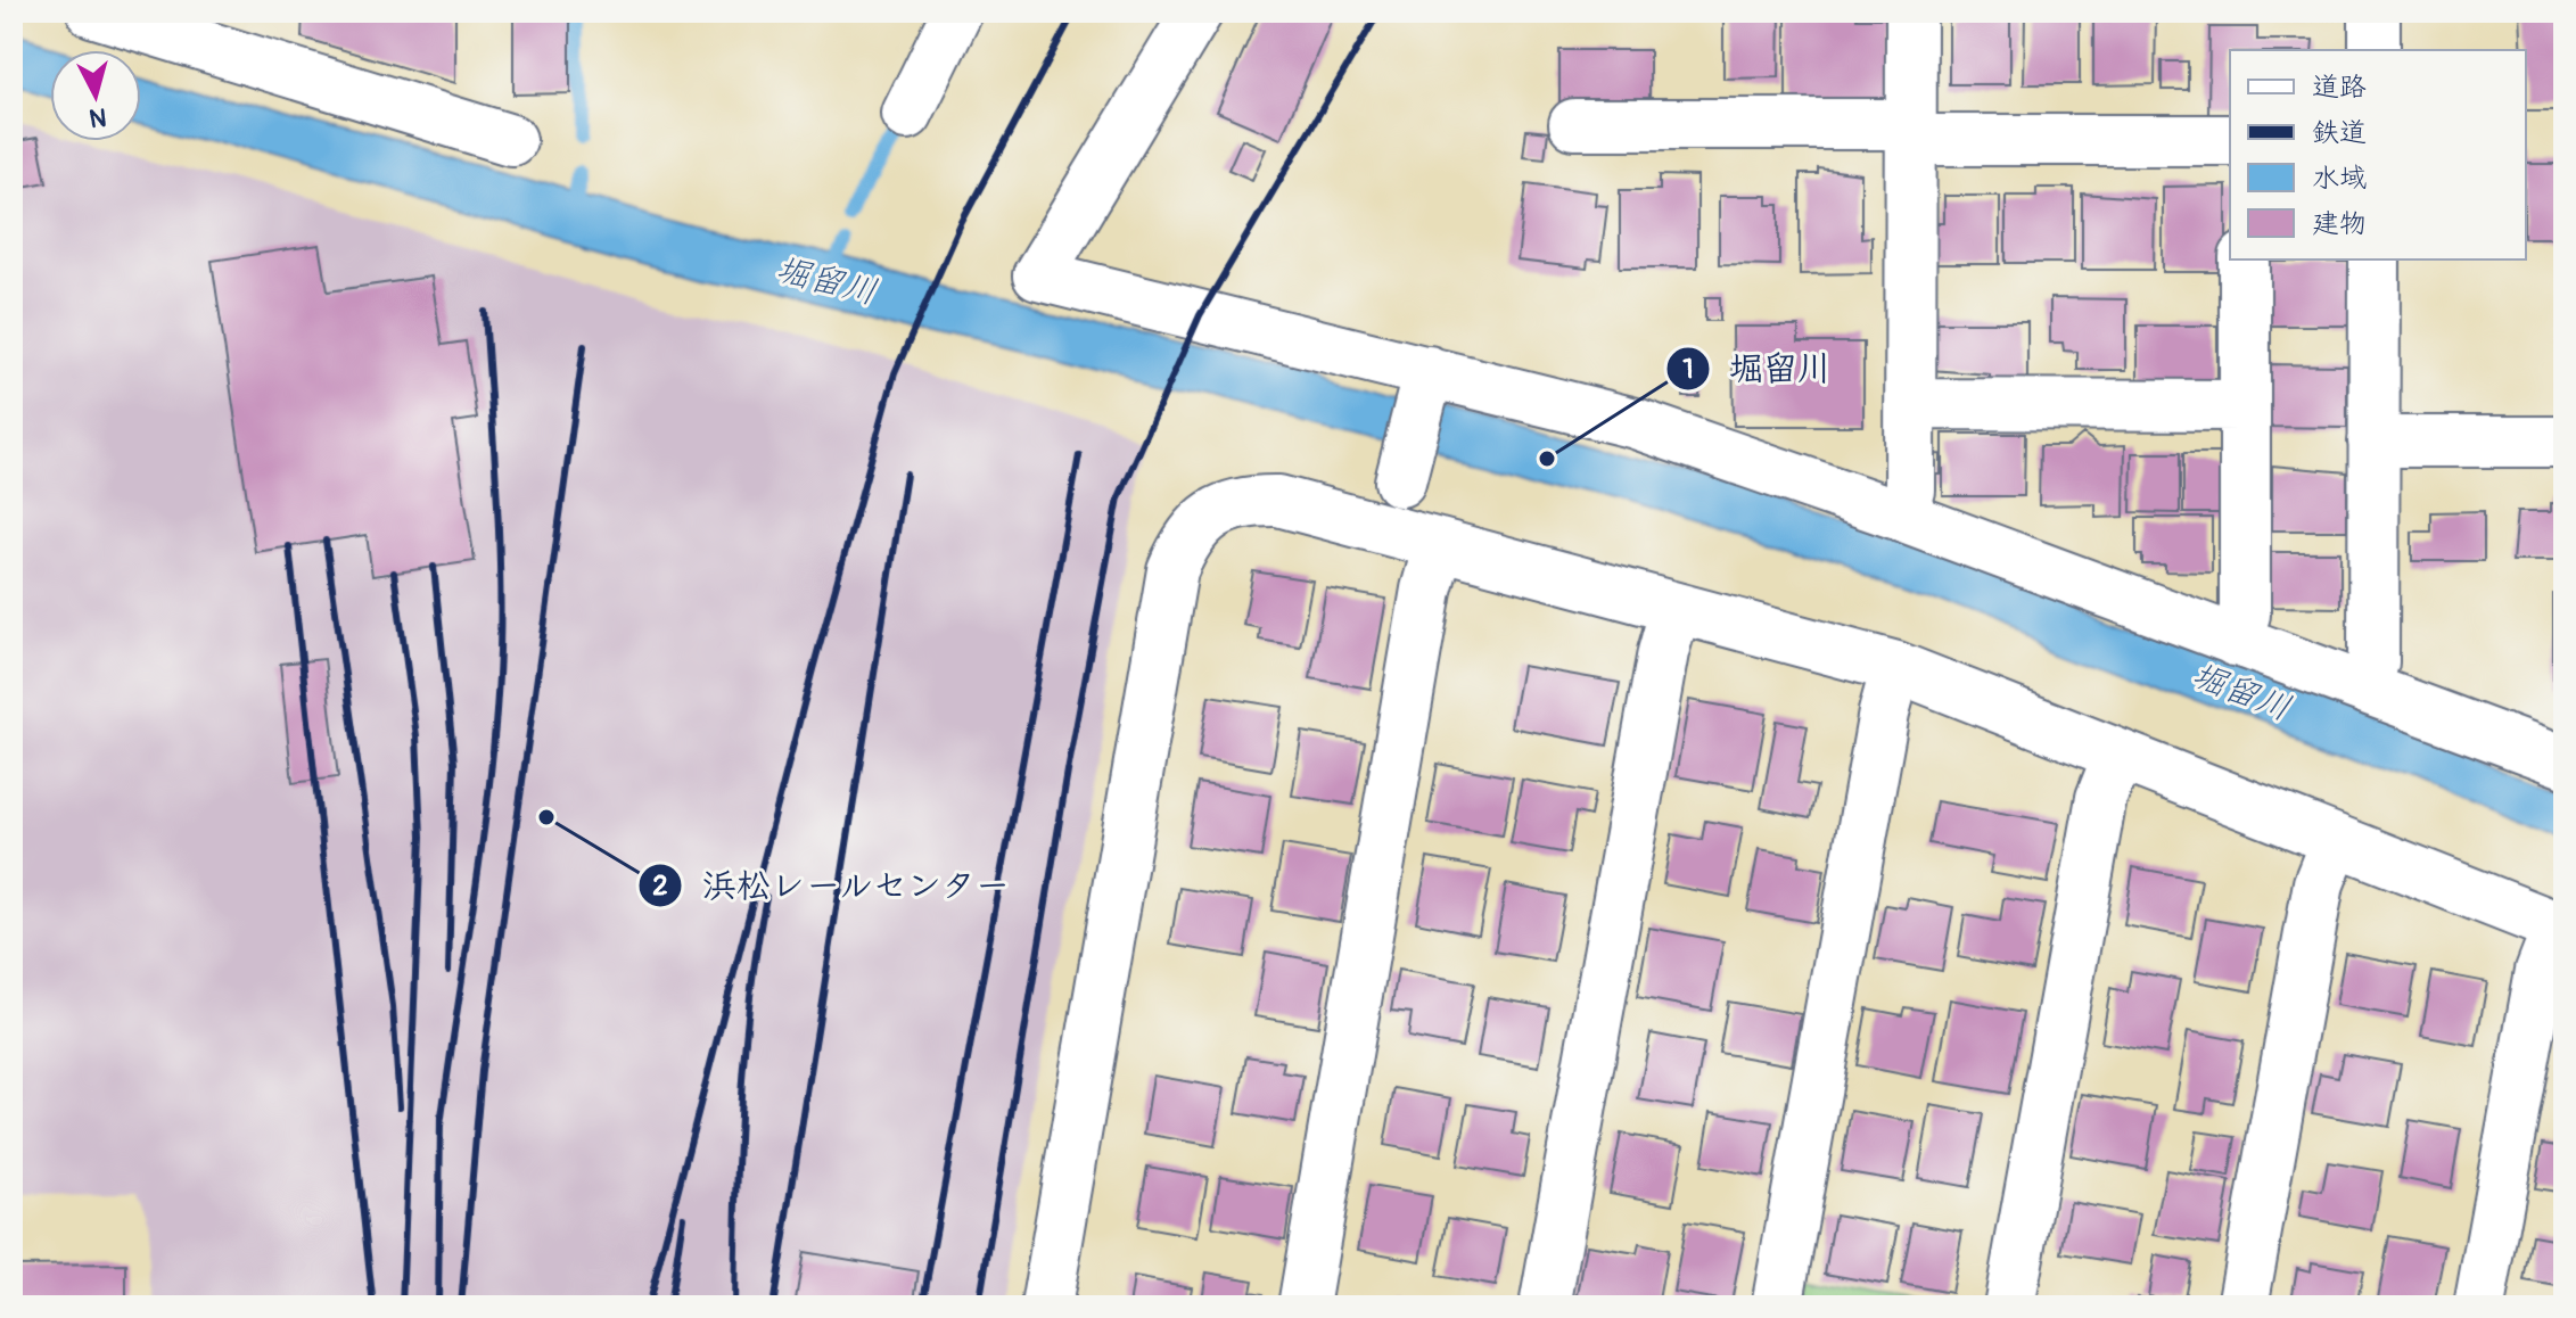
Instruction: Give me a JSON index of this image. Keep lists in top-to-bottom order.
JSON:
{
  "water": ["堀留川"],
  "places": ["堀留川", "浜松レールセンター"],
  "legend": [
    "道路",
    "鉄道",
    "水域",
    "建物"
  ],
  "north": "bottom"
}
